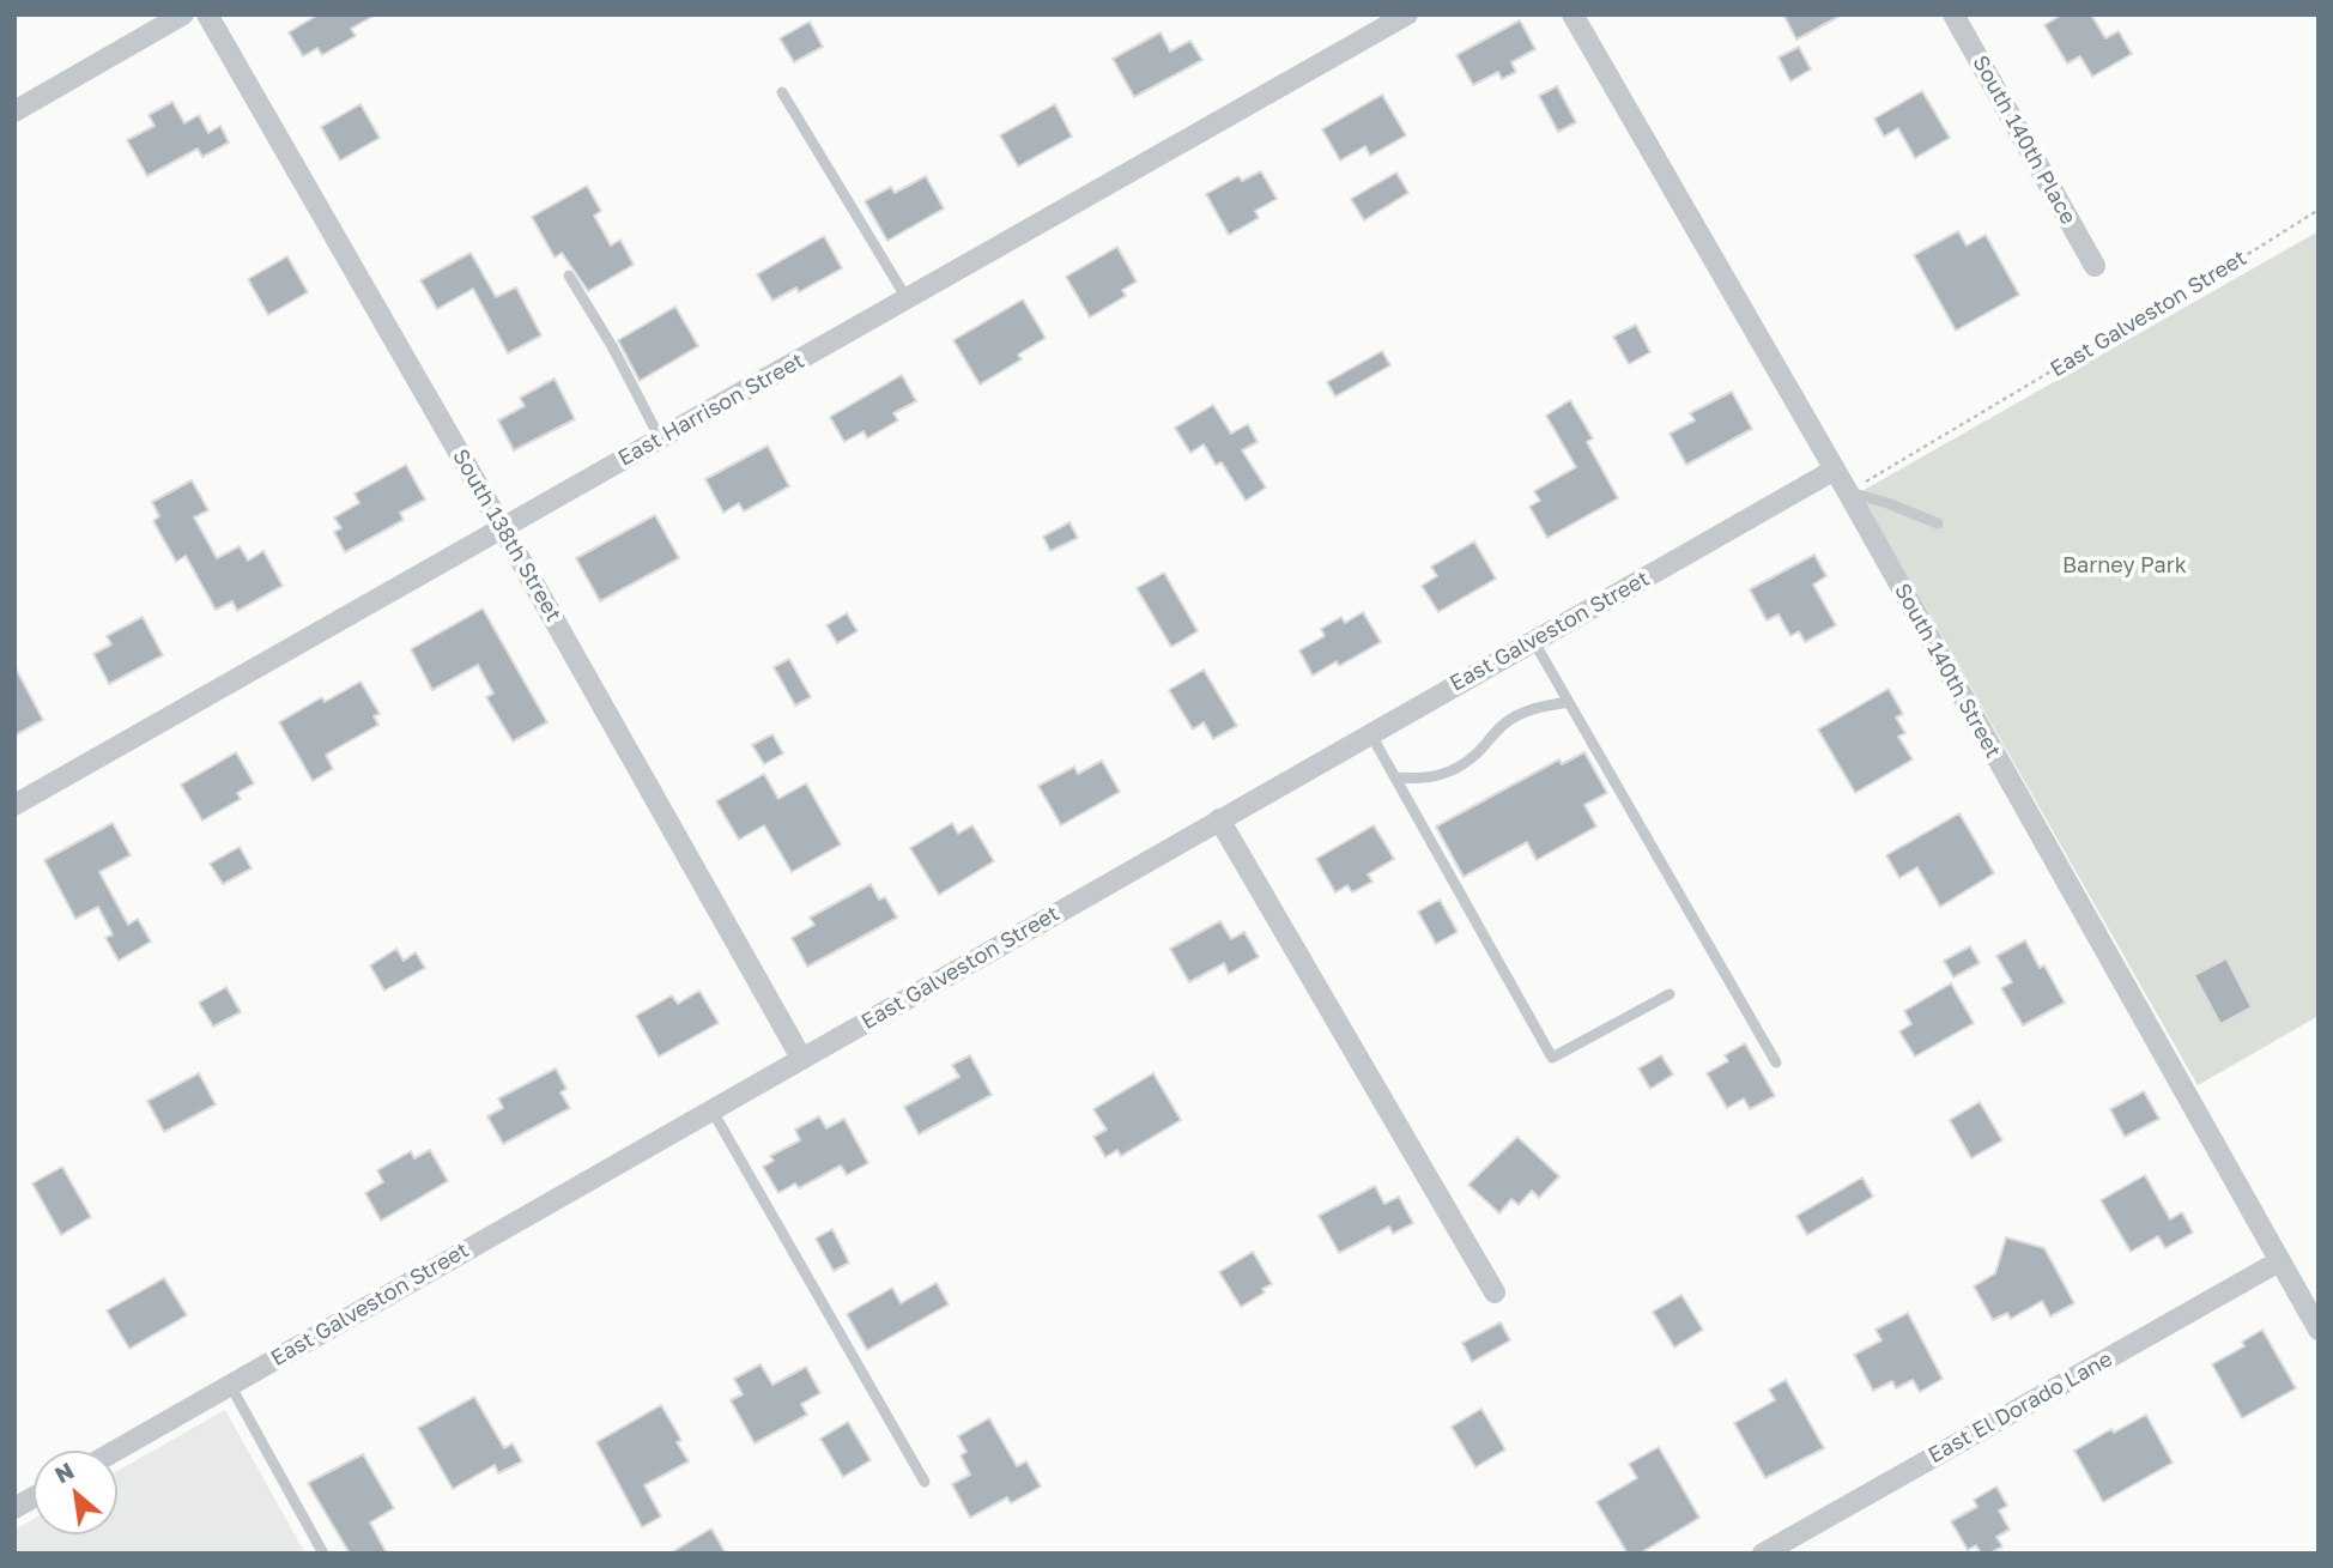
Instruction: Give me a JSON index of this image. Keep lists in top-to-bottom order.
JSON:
{
  "streets": {
    "street": [
      "South 140th Place",
      "East Galveston Street",
      "East Harrison Street",
      "South 138th Street",
      "South 140th Street",
      "East El Dorado Lane"
    ]
  },
  "crossings": [
    ["East Galveston Street", "South 138th Street"],
    ["East Galveston Street", "South 140th Street"],
    ["East Harrison Street", "South 138th Street"],
    ["South 140th Street", "East El Dorado Lane"]
  ],
  "parks": ["Barney Park"],
  "north": "top left"
}
